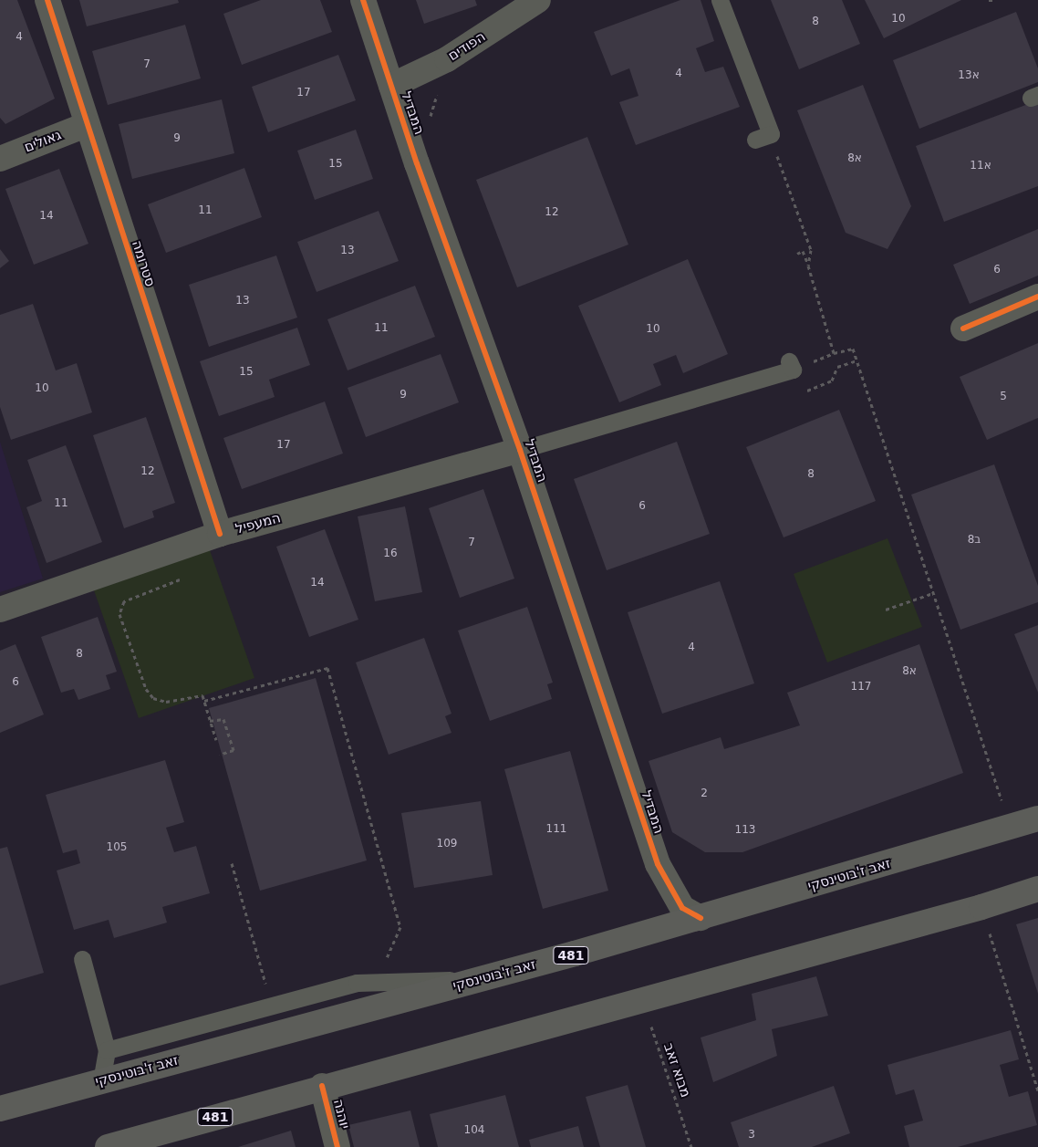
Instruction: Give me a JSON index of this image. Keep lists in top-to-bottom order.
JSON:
{
  "streets": {
    "main road": ["זאב ז'בוטינסקי", "481"],
    "street": [
      "הפודים",
      "המבדיל",
      "גאולים",
      "סטרומה",
      "המעפיל",
      "יוהנה"
    ],
    "path": ["מבוא זאב"]
  },
  "crossings": [
    ["הפודים", "המבדיל"],
    ["המבדיל", "המעפיל"],
    ["המבדיל", "זאב ז'בוטינסקי"],
    ["גאולים", "סטרומה"],
    ["סטרומה", "המעפיל"],
    ["481", "מבוא זאב"],
    ["481", "יוהנה"]
  ],
  "house_numbers": [
    "10",
    "8",
    "4",
    "7",
    "4",
    "13א",
    "17",
    "9",
    "8א",
    "15",
    "11א",
    "11",
    "12",
    "14",
    "13",
    "6",
    "13",
    "11",
    "10",
    "15",
    "10",
    "9",
    "5",
    "17",
    "12",
    "8",
    "11",
    "6",
    "8ב",
    "7",
    "16",
    "14",
    "4",
    "8",
    "8א",
    "6",
    "117",
    "2",
    "111",
    "113",
    "109",
    "105",
    "104",
    "3"
  ]
}
